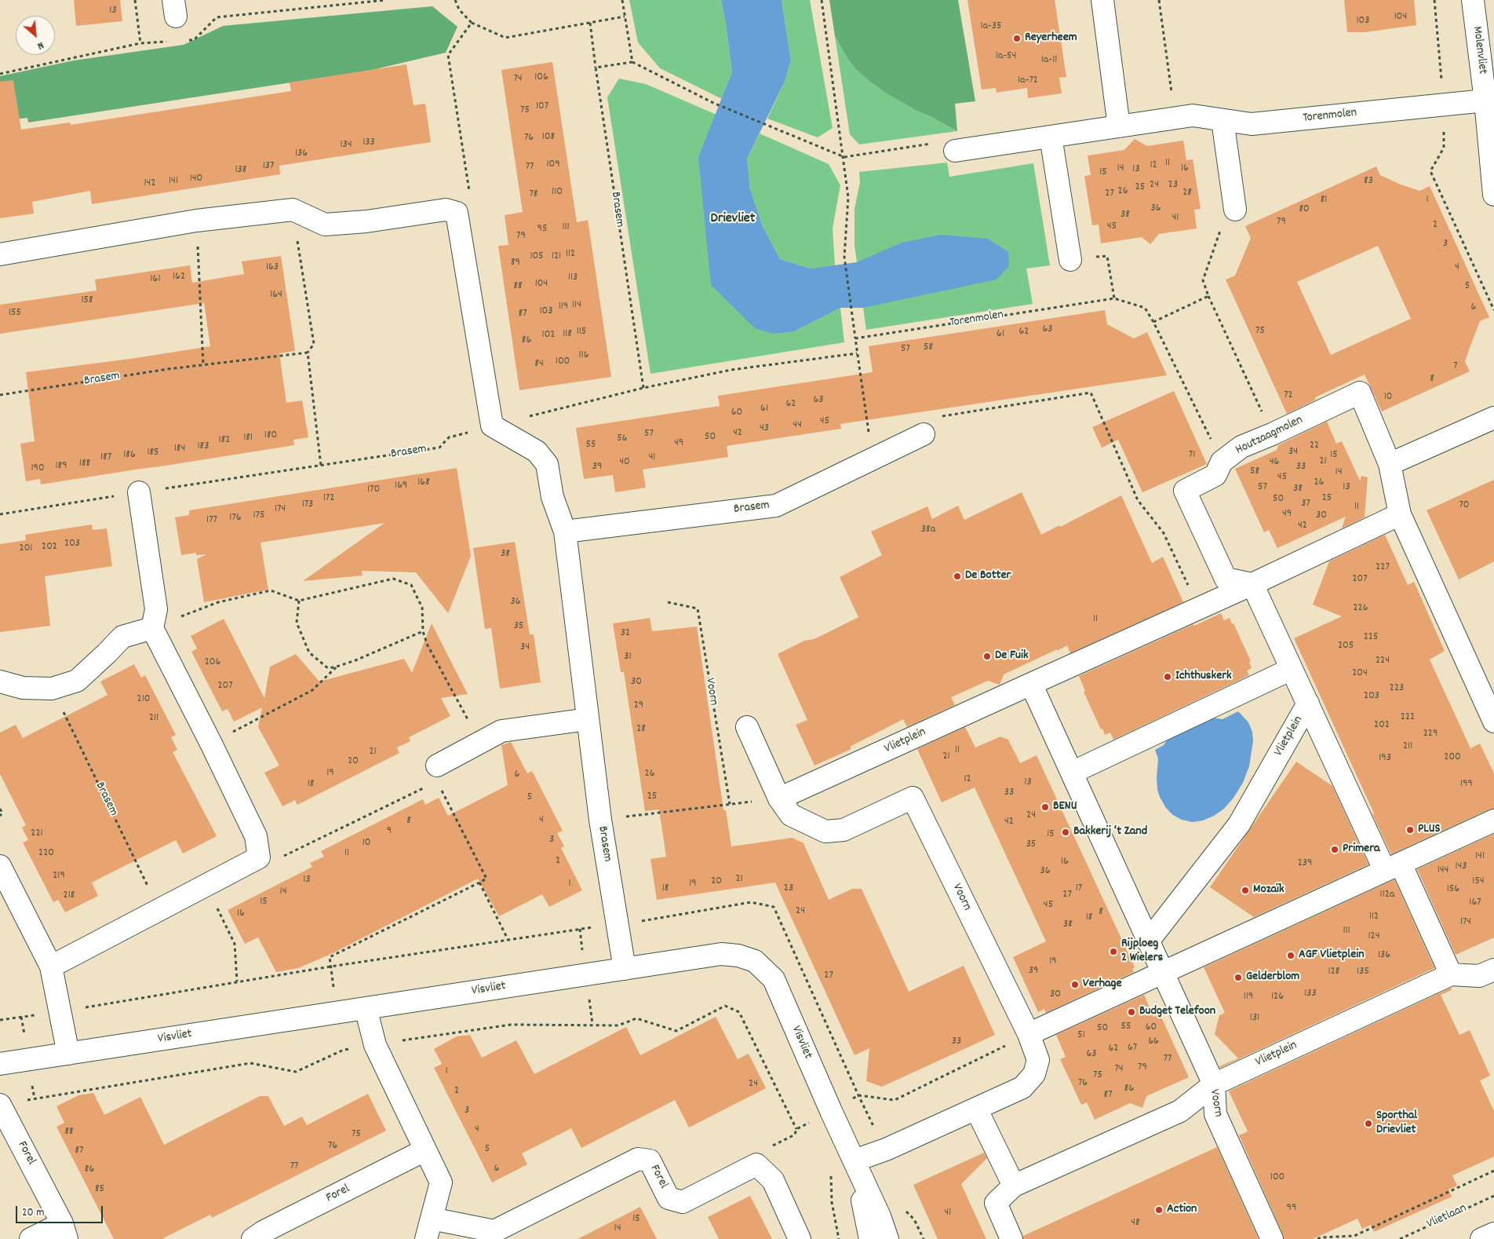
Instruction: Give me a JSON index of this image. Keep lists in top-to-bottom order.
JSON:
{
  "streets": {
    "street": [
      "Molenvliet",
      "Torenmolen",
      "Brasem",
      "Houtzaagmolen",
      "Voorn",
      "Vlietplein",
      "Visvliet",
      "Forel"
    ],
    "path": ["Vlietlaan"]
  },
  "crossings": [
    ["Molenvliet", "Torenmolen"],
    ["Torenmolen", "Houtzaagmolen"],
    ["Brasem", "Visvliet"],
    ["Houtzaagmolen", "Vlietplein"],
    ["Voorn", "Vlietplein"],
    ["Voorn", "Visvliet"]
  ],
  "districts": ["Drievliet"],
  "places": [
    "Reyerheem",
    "De Botter",
    "De Fuik",
    "Ichthuskerk",
    "BENU",
    "PLUS",
    "Bakkerij ‘t Zand",
    "Primera",
    "Mozaïk",
    "Rijploeg 2 Wielers",
    "AGF Vlietplein",
    "Gelderblom",
    "Verhage",
    "Budget Telefoon",
    "Sporthal Drievliet",
    "Action"
  ],
  "house_numbers": [
    "13",
    "104",
    "103",
    "1a-35",
    "1a-54",
    "1a-11",
    "106",
    "74",
    "1a-72",
    "107",
    "75",
    "108",
    "76",
    "133",
    "134",
    "136",
    "11",
    "109",
    "12",
    "137",
    "77",
    "14",
    "16",
    "13",
    "138",
    "15",
    "140",
    "141",
    "83",
    "142",
    "24",
    "23",
    "25",
    "26",
    "110",
    "28",
    "27",
    "78",
    "81",
    "1",
    "36",
    "80",
    "38",
    "41",
    "79",
    "2",
    "45",
    "111",
    "95",
    "79",
    "3",
    "112",
    "105",
    "121",
    "89",
    "163",
    "4",
    "162",
    "113",
    "161",
    "104",
    "88",
    "5",
    "164",
    "158",
    "114",
    "119",
    "6",
    "103",
    "155",
    "87",
    "63",
    "75",
    "115",
    "62",
    "118",
    "61",
    "102",
    "86",
    "58",
    "57",
    "116",
    "100",
    "84",
    "7",
    "8",
    "72",
    "10",
    "63",
    "62",
    "61",
    "60",
    "45",
    "44",
    "43",
    "42",
    "57",
    "180",
    "50",
    "181",
    "56",
    "182",
    "49",
    "55",
    "22",
    "183",
    "184",
    "34",
    "185",
    "186",
    "71",
    "15",
    "187",
    "41",
    "21",
    "40",
    "46",
    "188",
    "189",
    "39",
    "33",
    "190",
    "58",
    "14",
    "45",
    "168",
    "26",
    "169",
    "57",
    "13",
    "38",
    "170",
    "172",
    "25",
    "50",
    "37",
    "173",
    "70",
    "11",
    "174",
    "49",
    "175",
    "30",
    "176",
    "177",
    "42",
    "38a",
    "203",
    "202",
    "201",
    "38",
    "227",
    "207",
    "36",
    "226",
    "11",
    "35",
    "32",
    "225",
    "205",
    "34",
    "31",
    "224",
    "206",
    "204",
    "30",
    "207",
    "223",
    "203",
    "210",
    "29",
    "222",
    "211",
    "202",
    "28",
    "229",
    "211",
    "11",
    "21",
    "21",
    "200",
    "193",
    "20",
    "19",
    "26",
    "6",
    "12",
    "13",
    "18",
    "199",
    "33",
    "25",
    "5",
    "24",
    "4",
    "8",
    "42",
    "9",
    "221",
    "15",
    "3",
    "10",
    "35",
    "220",
    "11",
    "141",
    "2",
    "16",
    "239",
    "143",
    "144",
    "36",
    "219",
    "21",
    "13",
    "20",
    "154",
    "1",
    "19",
    "18",
    "23",
    "17",
    "156",
    "14",
    "27",
    "112a",
    "218",
    "15",
    "167",
    "45",
    "24",
    "8",
    "16",
    "112",
    "18",
    "174",
    "38",
    "111",
    "124",
    "136",
    "19",
    "39",
    "128",
    "135",
    "27",
    "133",
    "30",
    "119",
    "126",
    "131",
    "55",
    "60",
    "50",
    "51",
    "33",
    "66",
    "67",
    "62",
    "63",
    "77",
    "79",
    "74",
    "1",
    "75",
    "76",
    "24",
    "86",
    "2",
    "87",
    "3",
    "4",
    "88",
    "75",
    "76",
    "5",
    "87",
    "77",
    "6",
    "86",
    "100",
    "85",
    "99",
    "41",
    "15",
    "48",
    "14"
  ],
  "scale_bar": "20 m",
  "north": "bottom right"
}
